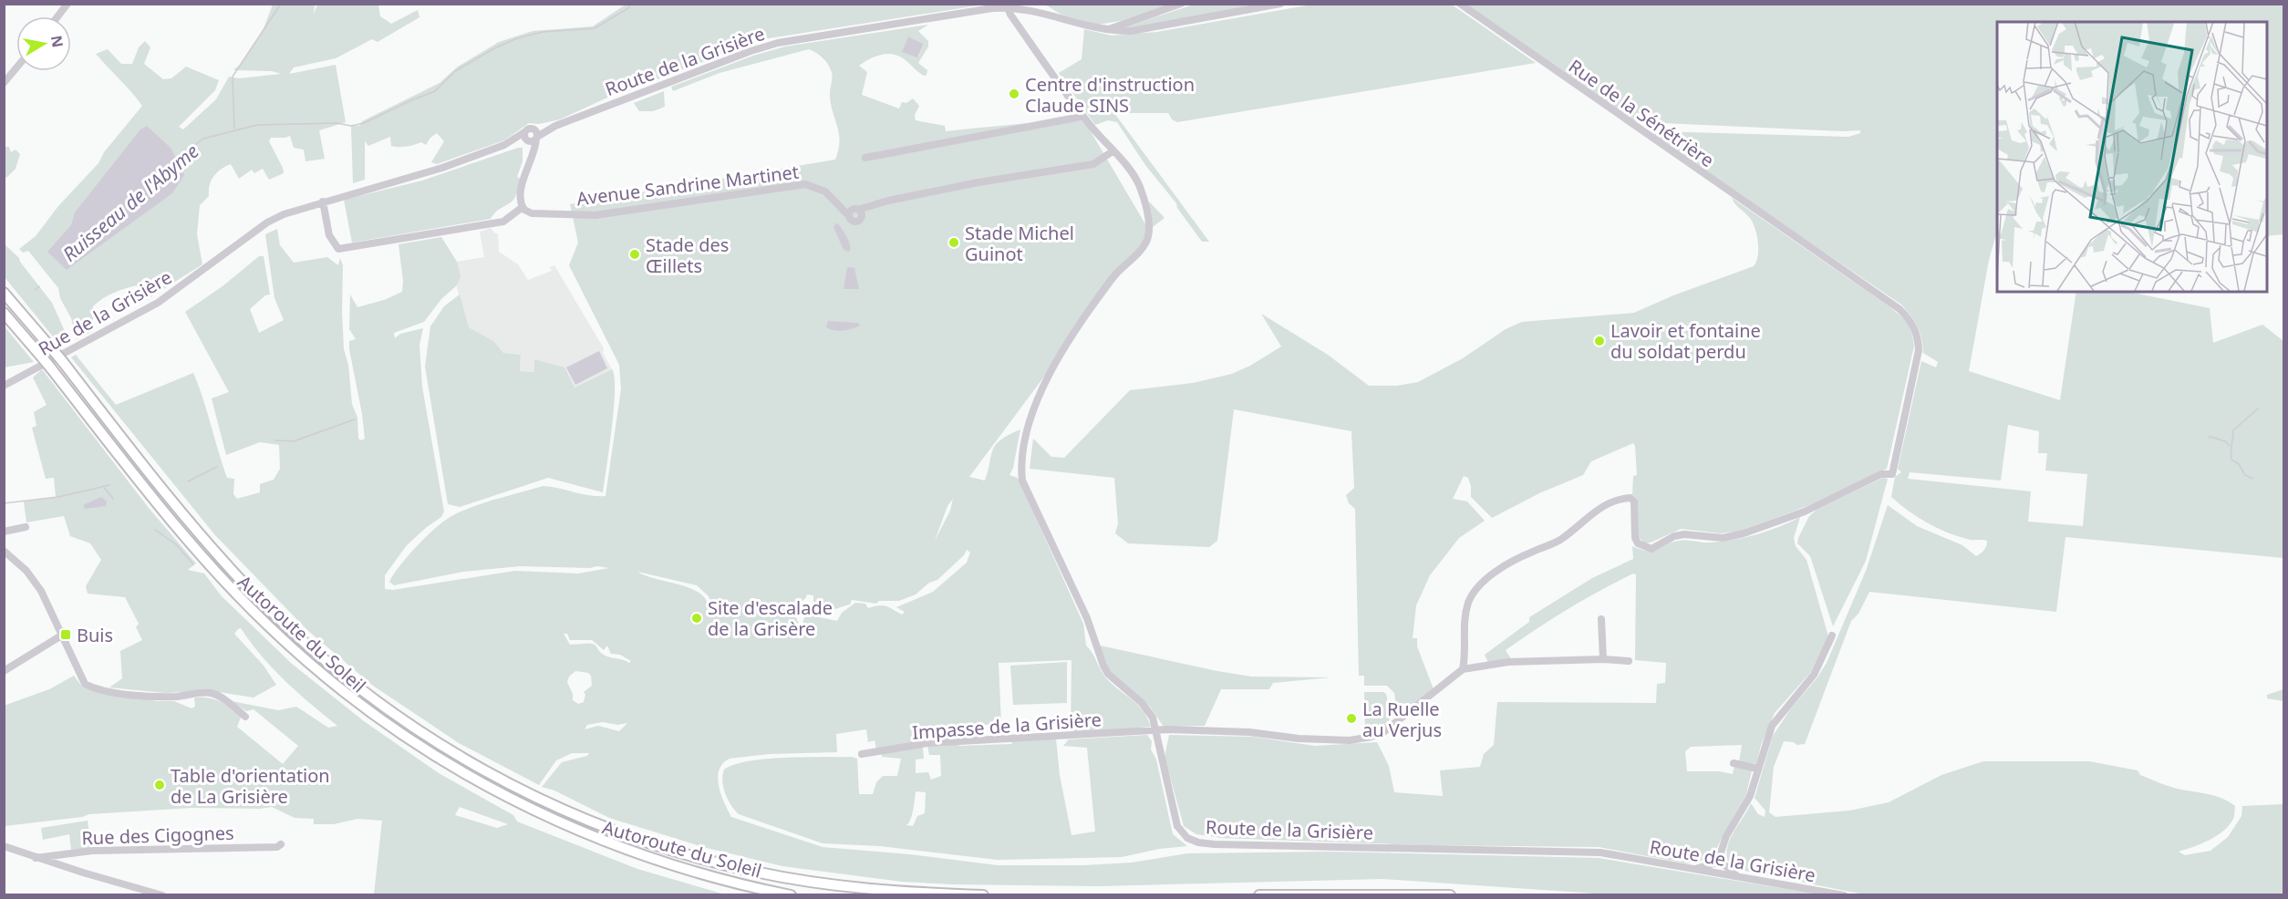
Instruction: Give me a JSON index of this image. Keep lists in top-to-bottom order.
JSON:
{
  "streets": {
    "highway": ["Autoroute du Soleil"],
    "street": [
      "Route de la Grisière",
      "Rue de la Sénétrière",
      "Avenue Sandrine Martinet",
      "Rue de la Grisière",
      "Impasse de la Grisière",
      "Rue des Cigognes"
    ]
  },
  "crossings": [
    ["Route de la Grisière", "Rue de la Grisière"],
    ["Route de la Grisière", "Impasse de la Grisière"],
    ["Rue de la Sénétrière", "Impasse de la Grisière"]
  ],
  "water": ["Ruisseau de l'Abyme"],
  "places": {
    "other": [
      "Centre d'instruction Claude SINS",
      "Stade Michel Guinot",
      "Stade des Œillets",
      "Lavoir et fontaine du soldat perdu",
      "Site d'escalade de la Grisère",
      "La Ruelle au Verjus",
      "Table d'orientation de La Grisière"
    ],
    "transit": ["Buis"]
  },
  "north": "right"
}
